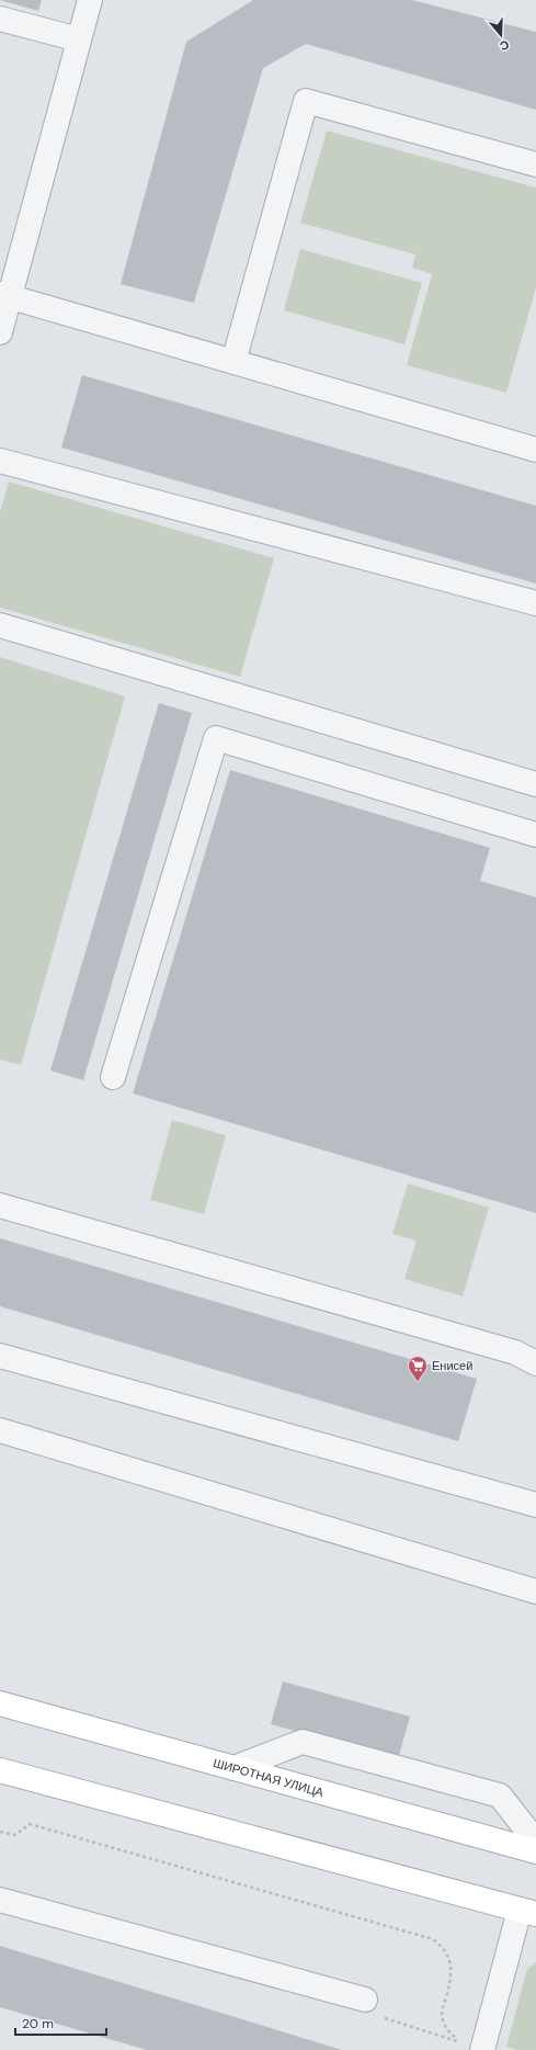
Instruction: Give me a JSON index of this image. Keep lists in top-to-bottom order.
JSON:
{
  "streets": {
    "main road": ["ШИРОТНАЯ УЛИЦА"]
  },
  "places": {
    "supermarket": ["Енисей"]
  },
  "scale_bar": "20 m",
  "north": "bottom"
}
